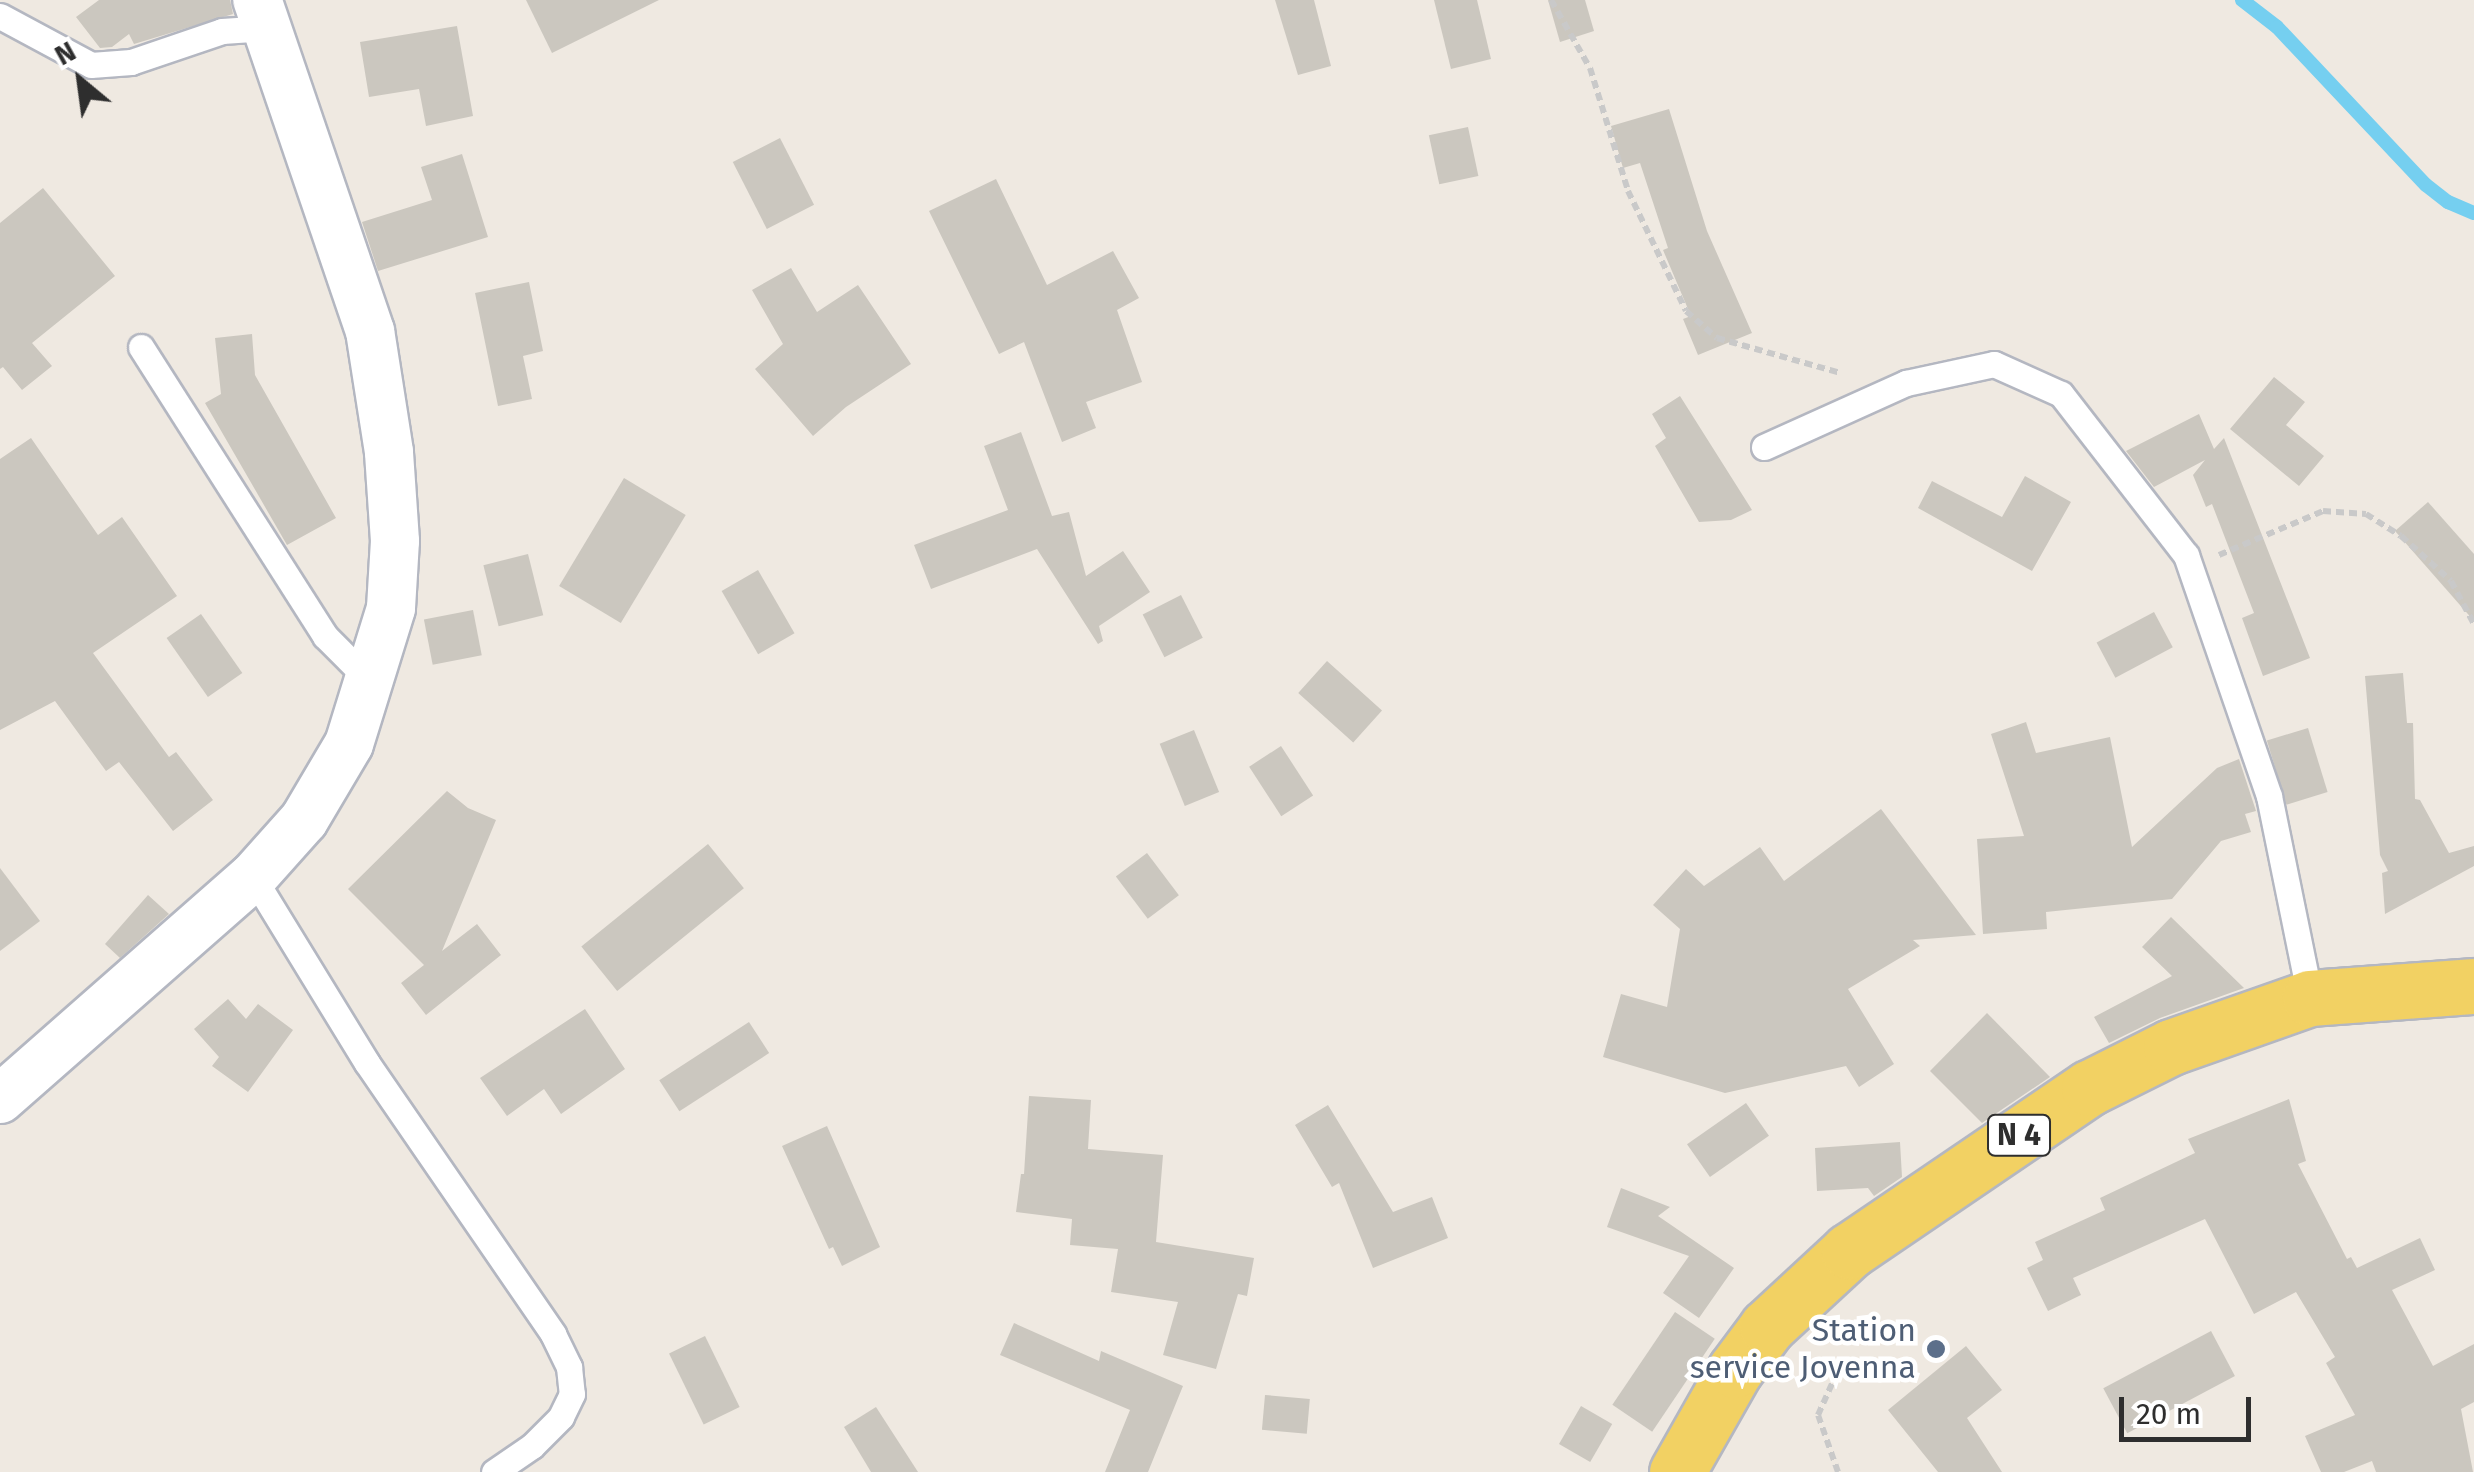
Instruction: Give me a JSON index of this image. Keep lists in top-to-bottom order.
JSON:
{
  "streets": {
    "main road": ["N 4"]
  },
  "places": ["Station service Jovenna"],
  "scale_bar": "20 m",
  "north": "top left"
}
